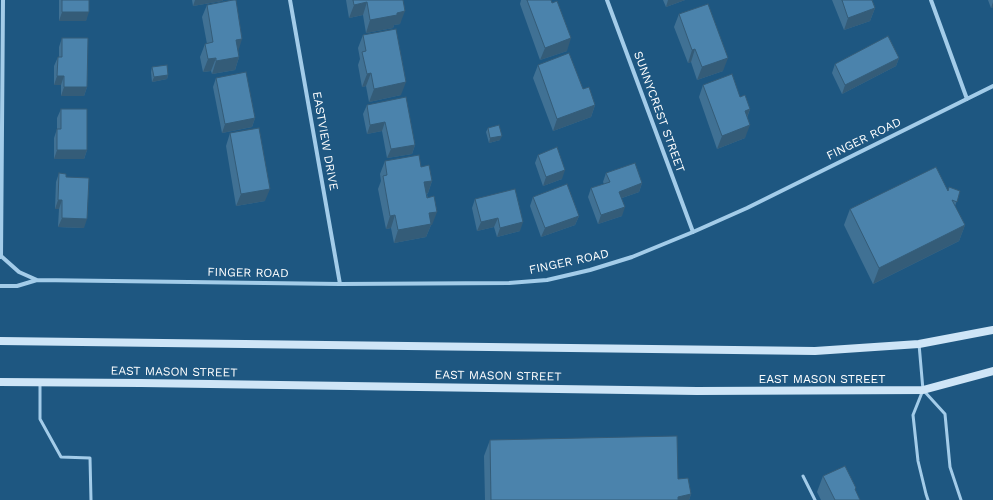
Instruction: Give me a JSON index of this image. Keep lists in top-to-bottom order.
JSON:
{
  "streets": {
    "main road": ["EAST MASON STREET"],
    "street": ["SUNNYCREST STREET", "FINGER ROAD", "EASTVIEW DRIVE"]
  },
  "crossings": [
    ["SUNNYCREST STREET", "FINGER ROAD"],
    ["FINGER ROAD", "EASTVIEW DRIVE"]
  ]
}
